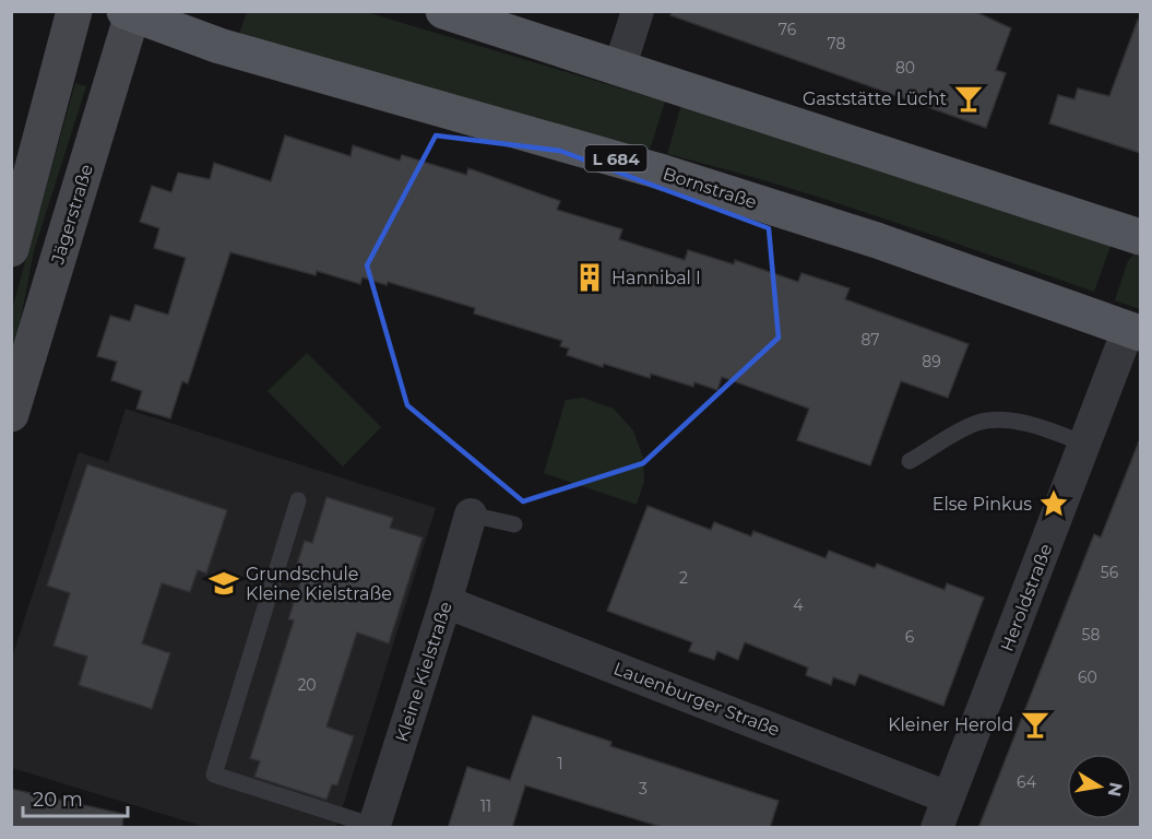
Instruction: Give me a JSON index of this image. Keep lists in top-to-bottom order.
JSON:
{
  "streets": {
    "main road": ["L 684", "Bornstraße", "Jägerstraße"],
    "street": ["Heroldstraße", "Kleine Kielstraße", "Lauenburger Straße"]
  },
  "crossings": [
    ["Bornstraße", "Jägerstraße"],
    ["Bornstraße", "Heroldstraße"],
    ["Heroldstraße", "Lauenburger Straße"],
    ["Kleine Kielstraße", "Lauenburger Straße"]
  ],
  "places": {
    "bar": ["Gaststätte Lücht", "Kleiner Herold"],
    "building": ["Hannibal I"],
    "place": ["Else Pinkus"],
    "school or university": ["Grundschule Kleine Kielstraße"]
  },
  "house_numbers": [
    "76",
    "78",
    "80",
    "87",
    "89",
    "56",
    "2",
    "4",
    "58",
    "6",
    "60",
    "20",
    "1",
    "64",
    "3",
    "11"
  ],
  "scale_bar": "20 m",
  "north": "right"
}
